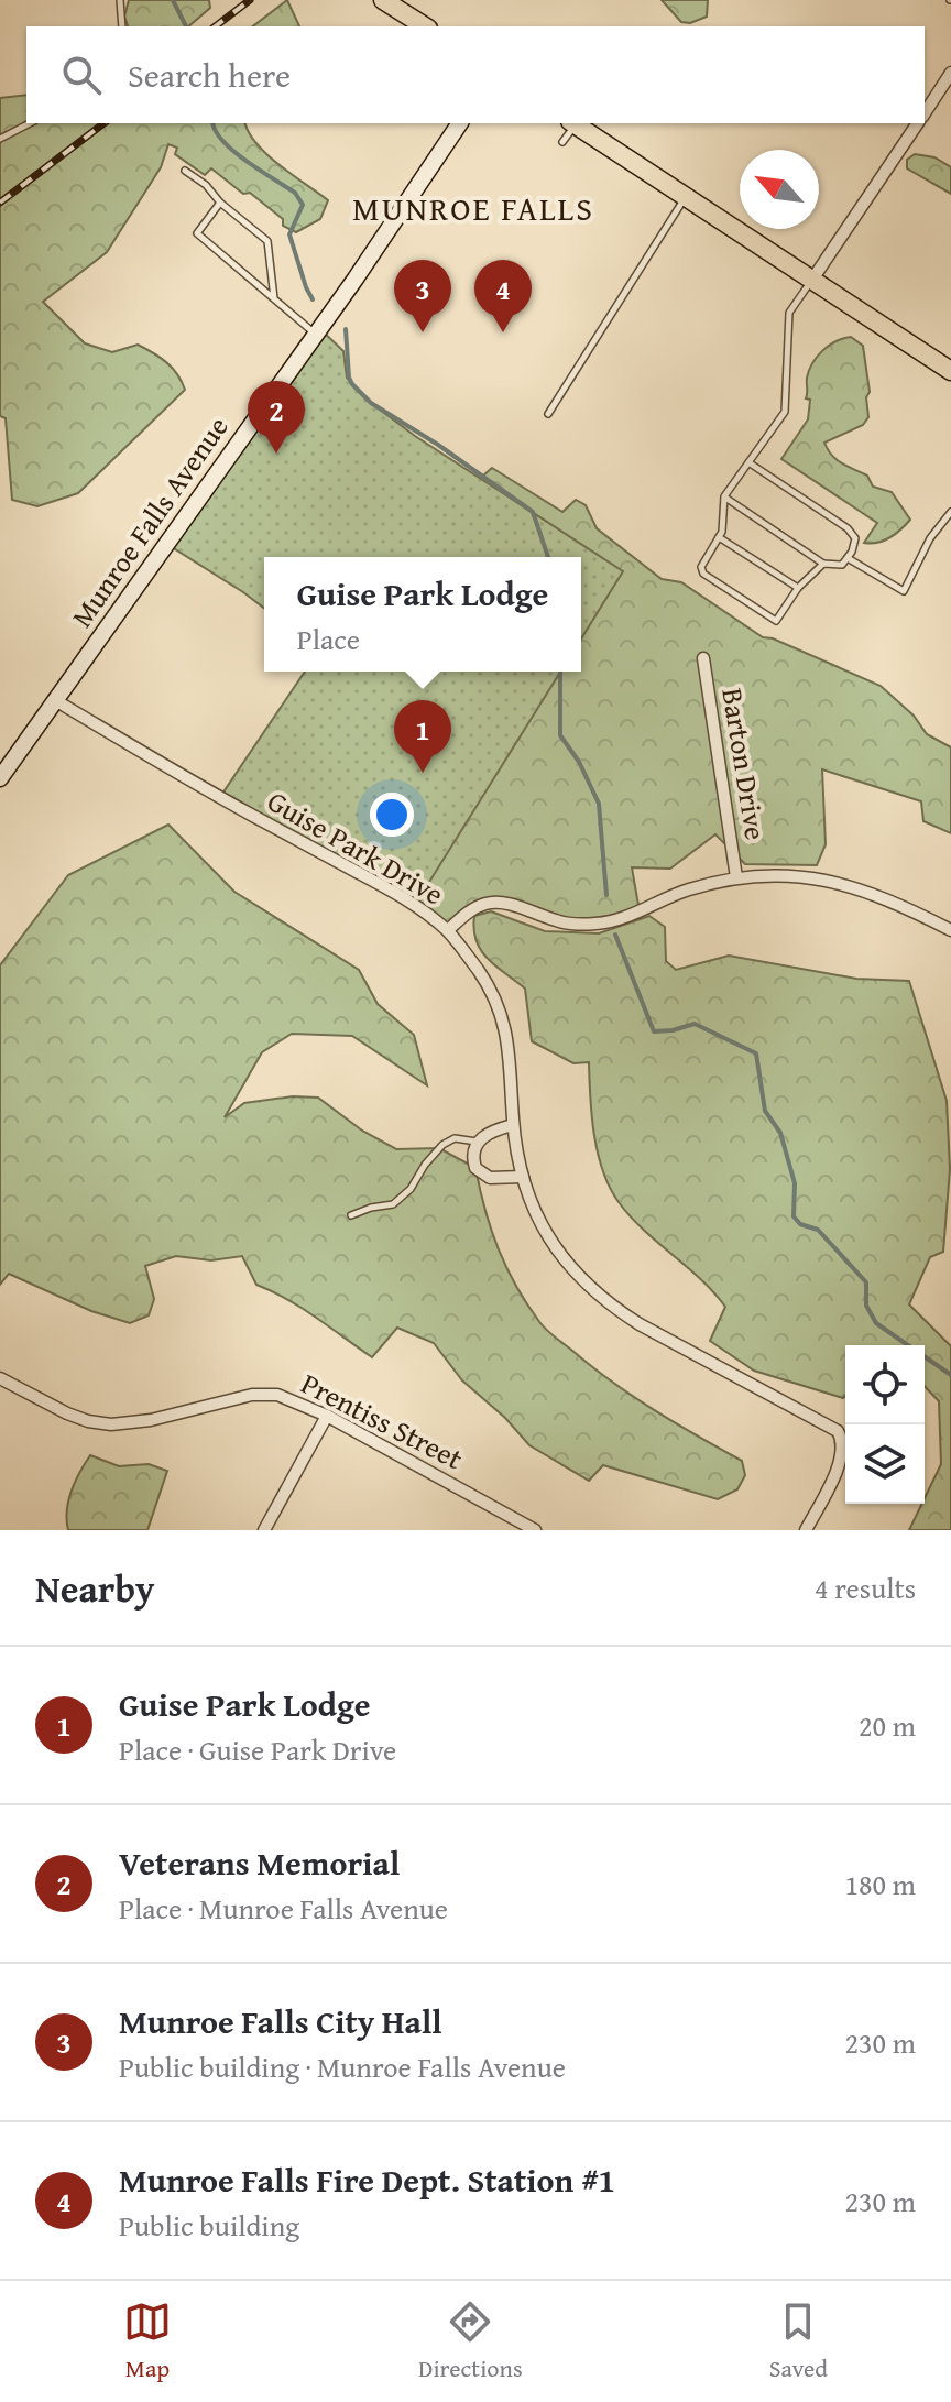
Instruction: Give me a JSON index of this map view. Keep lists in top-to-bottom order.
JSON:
{
  "streets": {
    "street": [
      "Munroe Falls Avenue",
      "Barton Drive",
      "Guise Park Drive",
      "Prentiss Street"
    ]
  },
  "crossings": [
    ["Munroe Falls Avenue", "Guise Park Drive"]
  ],
  "districts": ["MUNROE FALLS"],
  "north": "top left",
  "page": {
    "search": "Search here",
    "pins": [
      "3",
      "4",
      "2",
      "1"
    ],
    "popup": ["Guise Park Lodge", "Place"],
    "heading": ["Nearby", "4 results"],
    "list": [
      {
        "mark": "1",
        "name": "Guise Park Lodge",
        "note": "Place · Guise Park Drive",
        "value": "20 m"
      },
      {
        "mark": "2",
        "name": "Veterans Memorial",
        "note": "Place · Munroe Falls Avenue",
        "value": "180 m"
      },
      {
        "mark": "3",
        "name": "Munroe Falls City Hall",
        "note": "Public building · Munroe Falls Avenue",
        "value": "230 m"
      },
      {
        "mark": "4",
        "name": "Munroe Falls Fire Dept. Station #1",
        "note": "Public building",
        "value": "230 m"
      }
    ],
    "nav": ["Map", "Directions", "Saved"]
  }
}
